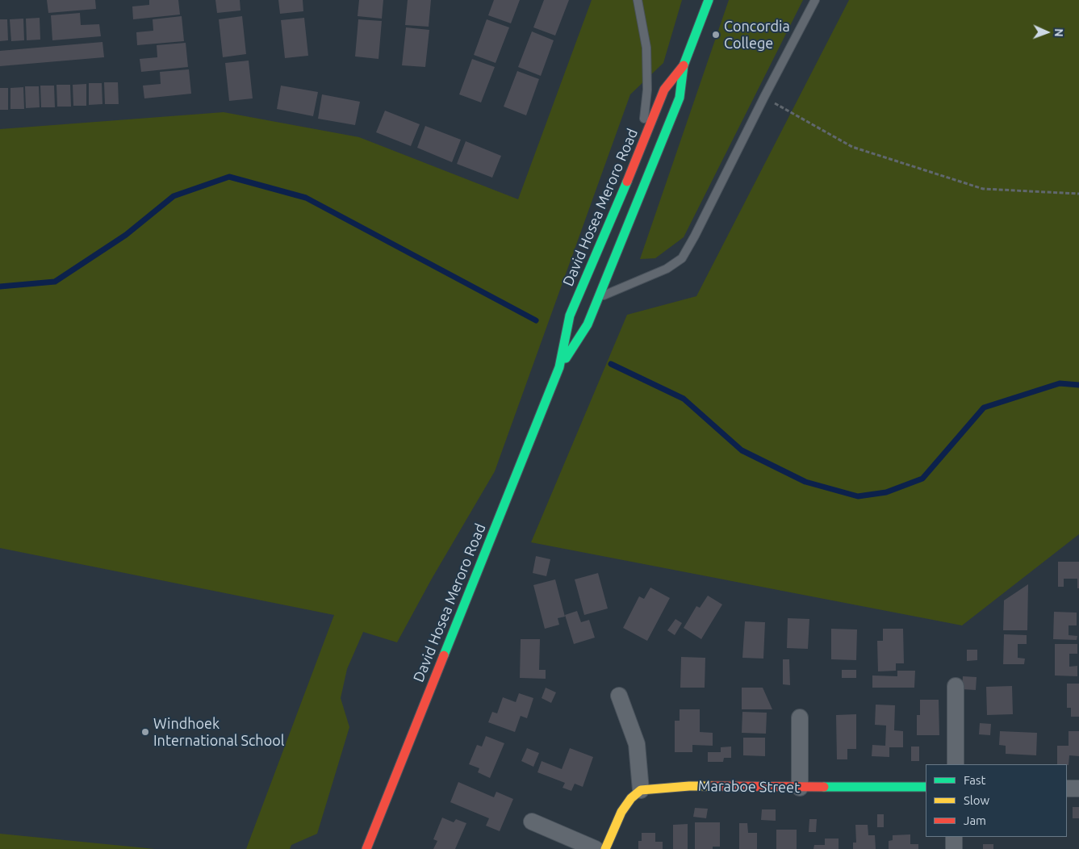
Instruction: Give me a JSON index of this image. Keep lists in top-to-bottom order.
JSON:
{
  "streets": {
    "main road": ["David Hosea Meroro Road", "Maraboe Street"]
  },
  "places": ["Concordia College", "Windhoek International School"],
  "legend": ["Fast", "Slow", "Jam"],
  "north": "right"
}
